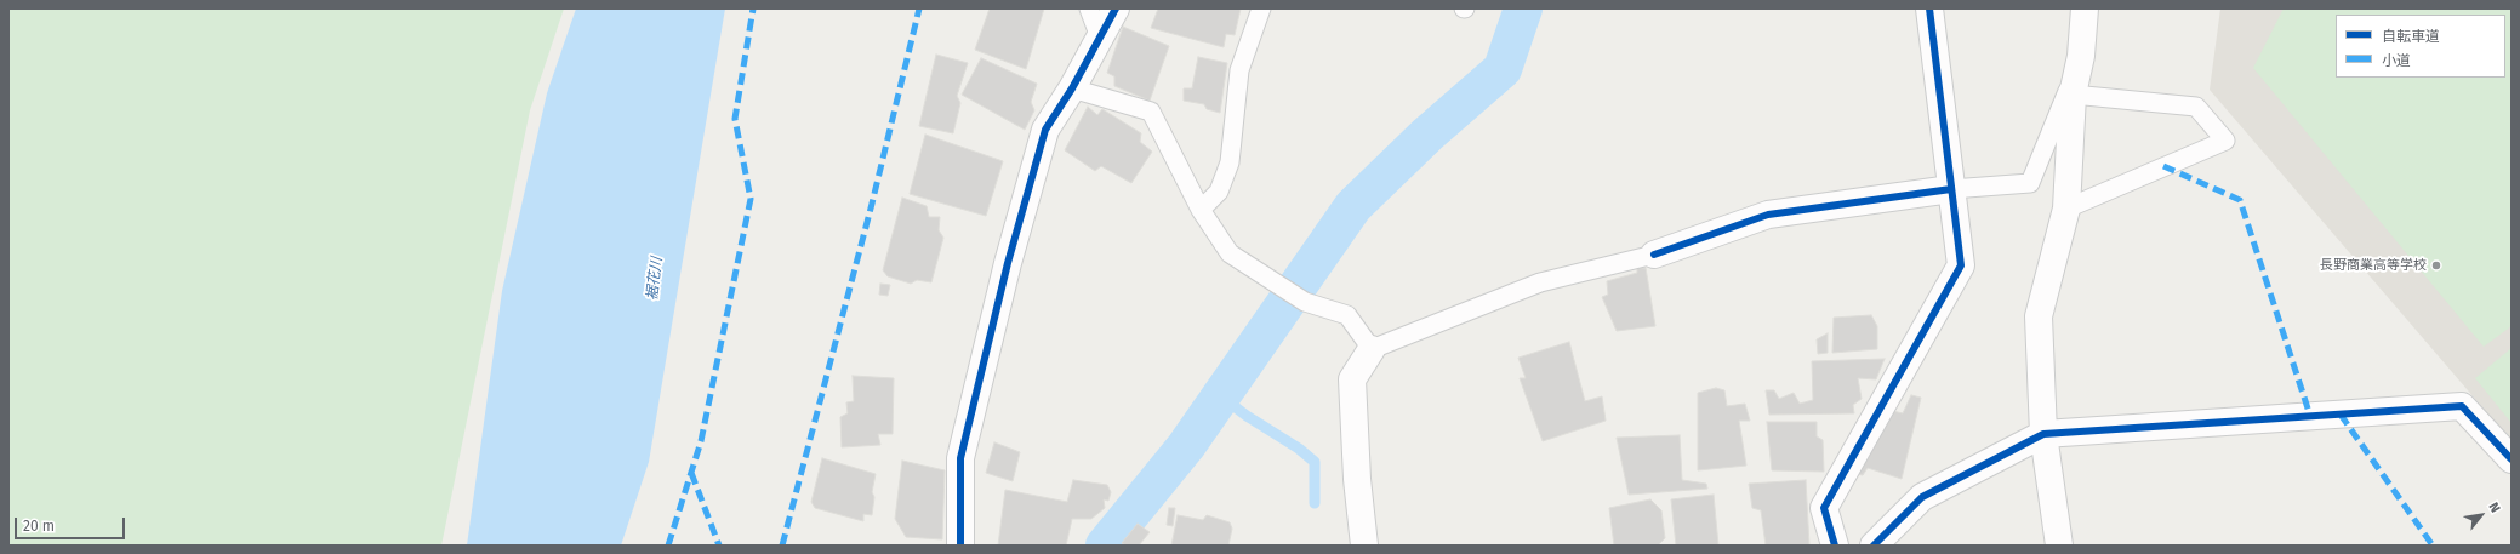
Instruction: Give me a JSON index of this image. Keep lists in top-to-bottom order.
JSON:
{
  "water": ["裾花川"],
  "places": ["長野商業高等学校"],
  "legend": ["自転車道", "小道"],
  "scale_bar": "20 m",
  "north": "top right"
}
